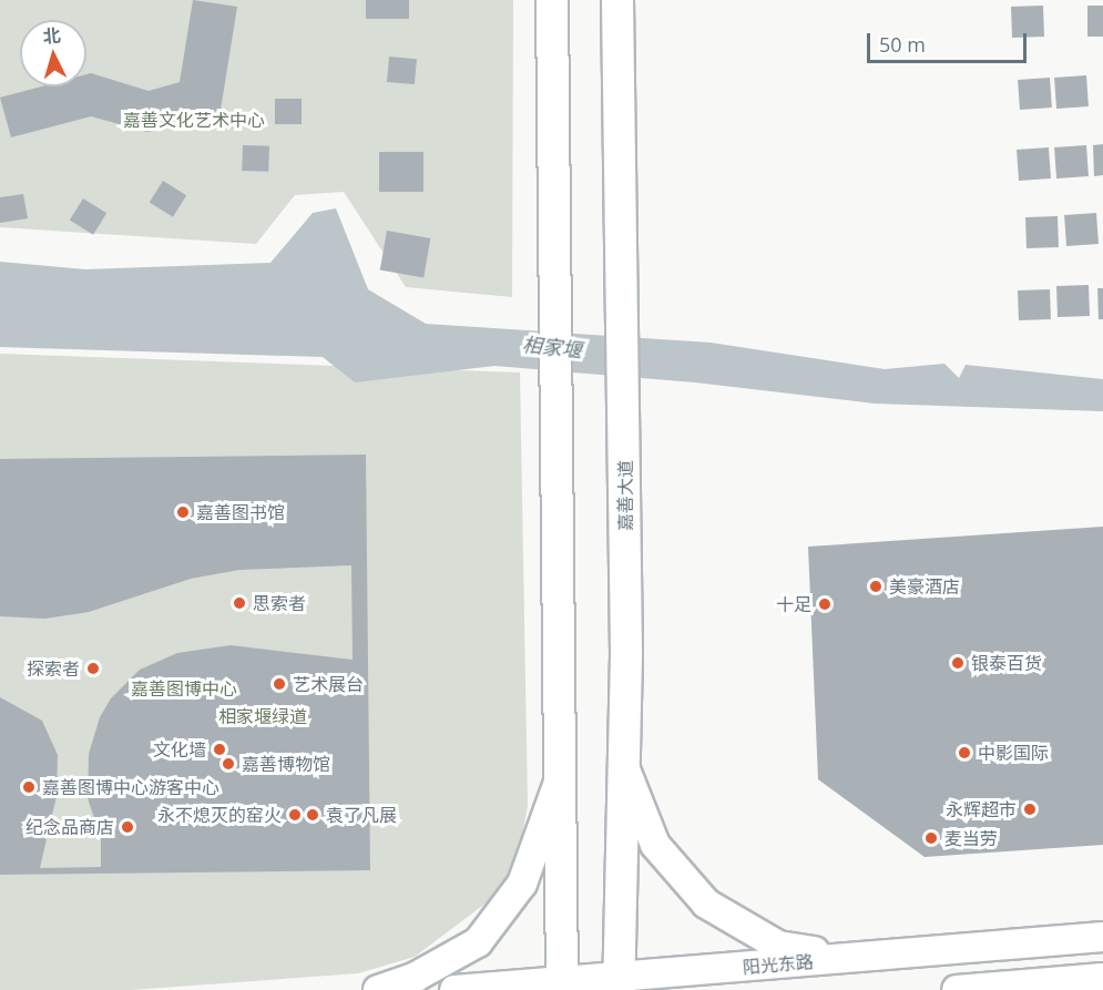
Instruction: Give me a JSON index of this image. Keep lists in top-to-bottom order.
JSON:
{
  "streets": {
    "main road": ["嘉善大道", "阳光东路"]
  },
  "crossings": [
    ["嘉善大道", "阳光东路"]
  ],
  "water": ["相家堰"],
  "parks": ["嘉善文化艺术中心", "嘉善图博中心", "相家堰绿道"],
  "places": [
    "嘉善图书馆",
    "美豪酒店",
    "思索者",
    "十足",
    "银泰百货",
    "探索者",
    "艺术展台",
    "文化墙",
    "中影国际",
    "嘉善博物馆",
    "嘉善图博中心游客中心",
    "永辉超市",
    "永不熄灭的窑火",
    "袁了凡展",
    "纪念品商店",
    "麦当劳"
  ],
  "scale_bar": "50 m",
  "north": "top"
}
